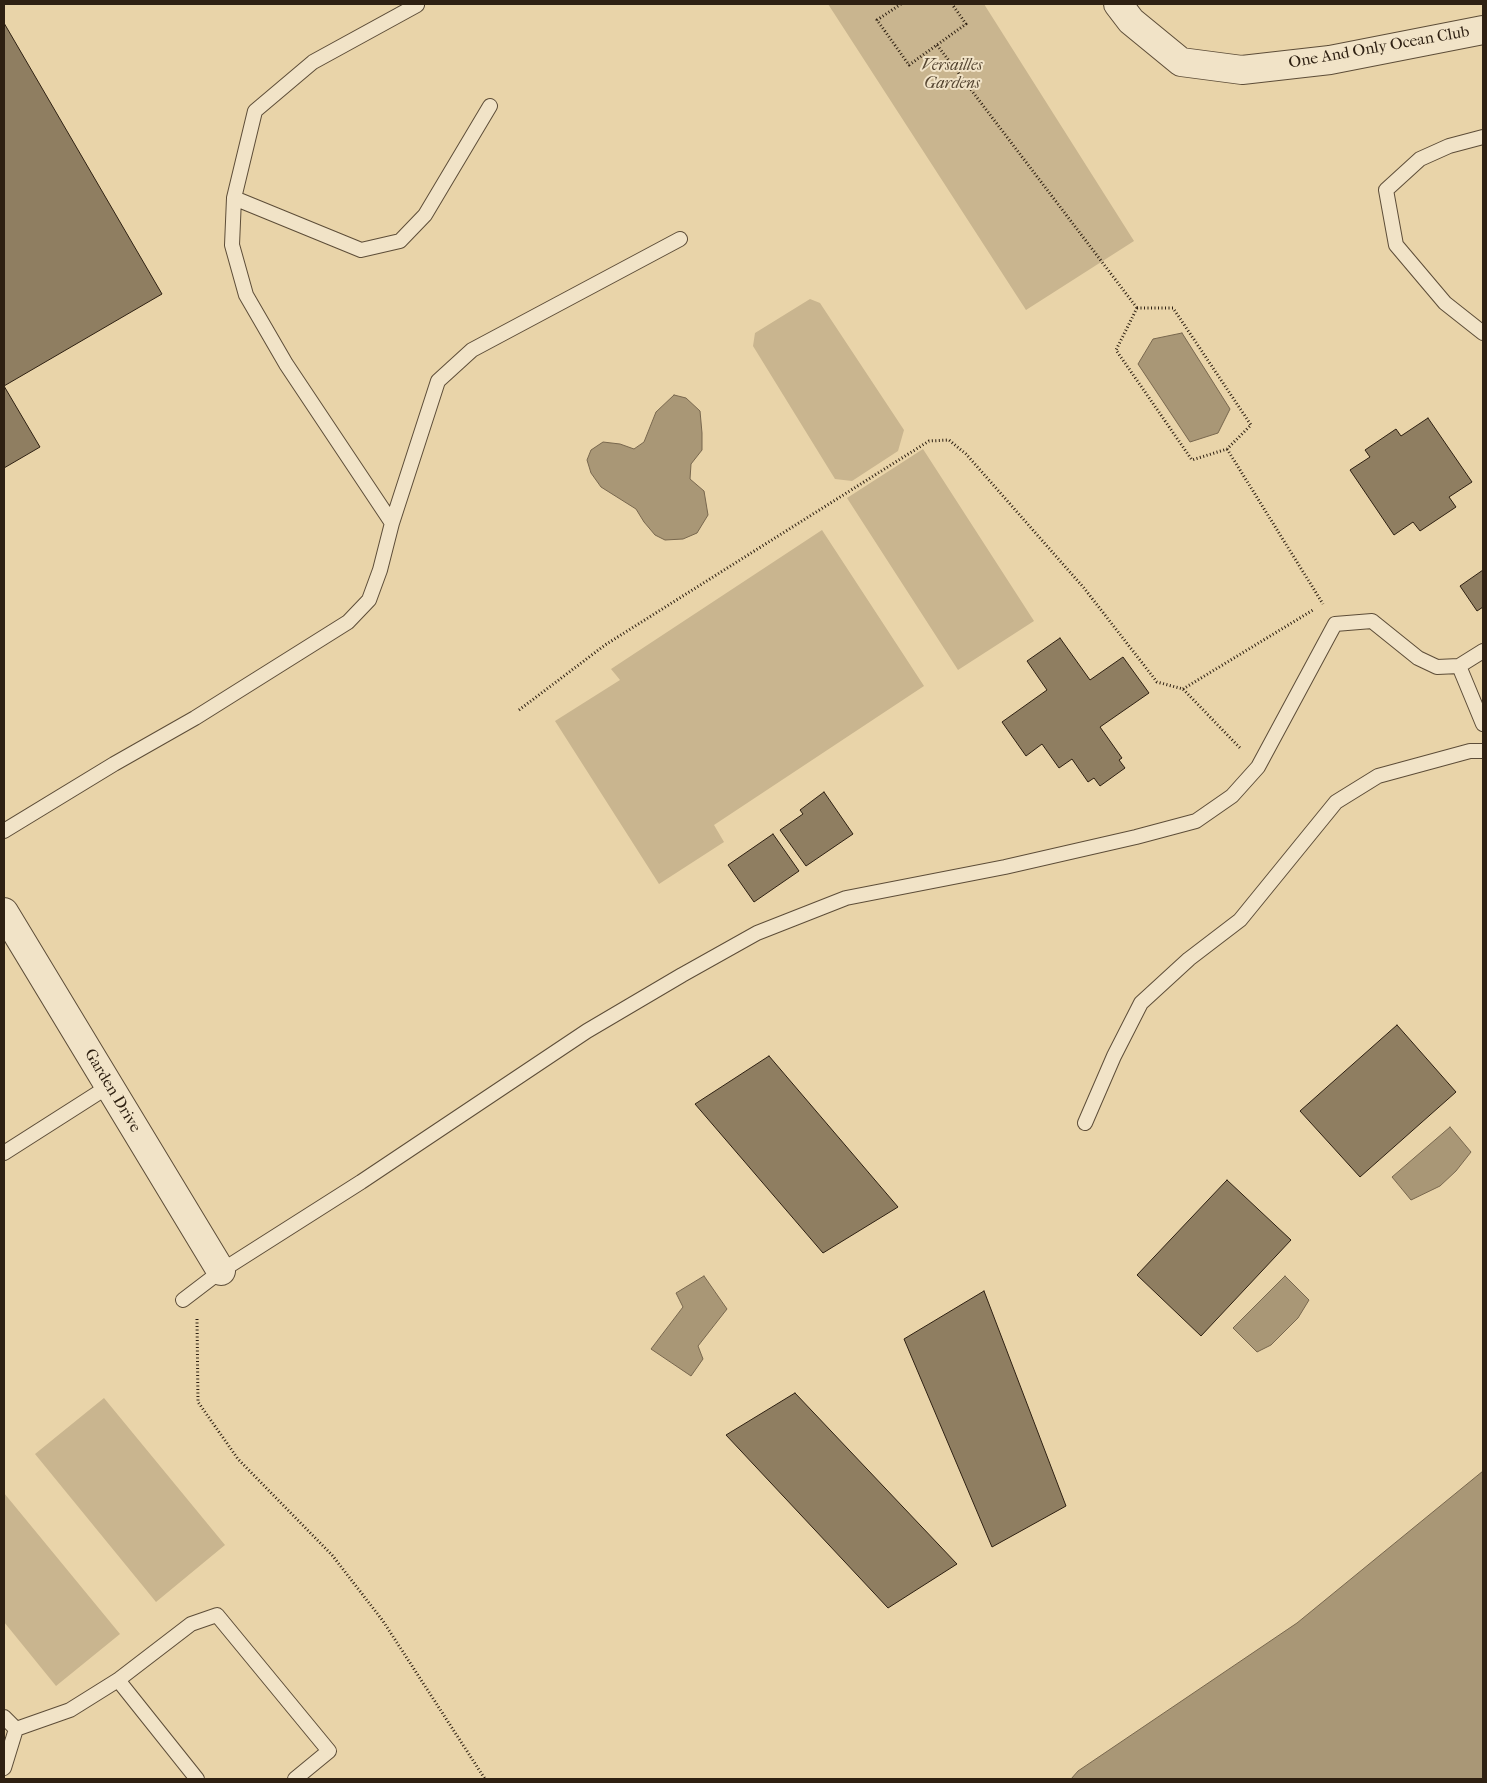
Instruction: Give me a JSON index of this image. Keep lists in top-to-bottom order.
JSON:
{
  "streets": {
    "street": ["One And Only Ocean Club", "Garden Drive"]
  },
  "parks": ["Versailles Gardens"]
}
